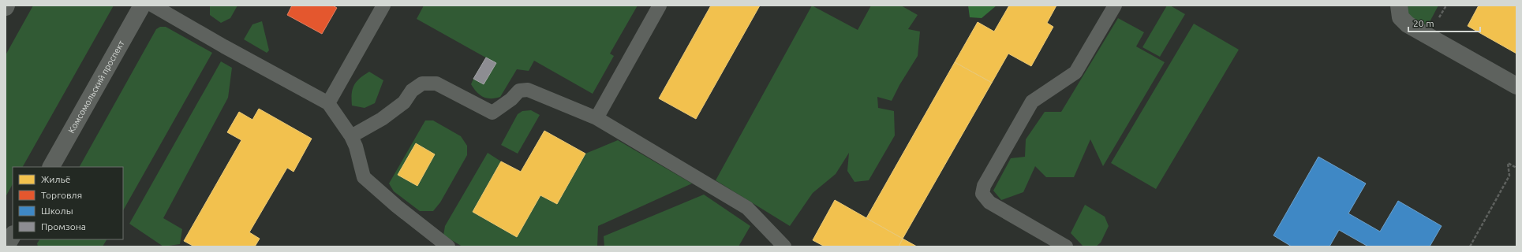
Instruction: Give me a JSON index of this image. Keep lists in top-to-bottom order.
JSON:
{
  "streets": {
    "main road": ["Комсомольский проспект"]
  },
  "legend": [
    "Жильё",
    "Торговля",
    "Школы",
    "Промзона"
  ],
  "scale_bar": "20 m"
}
